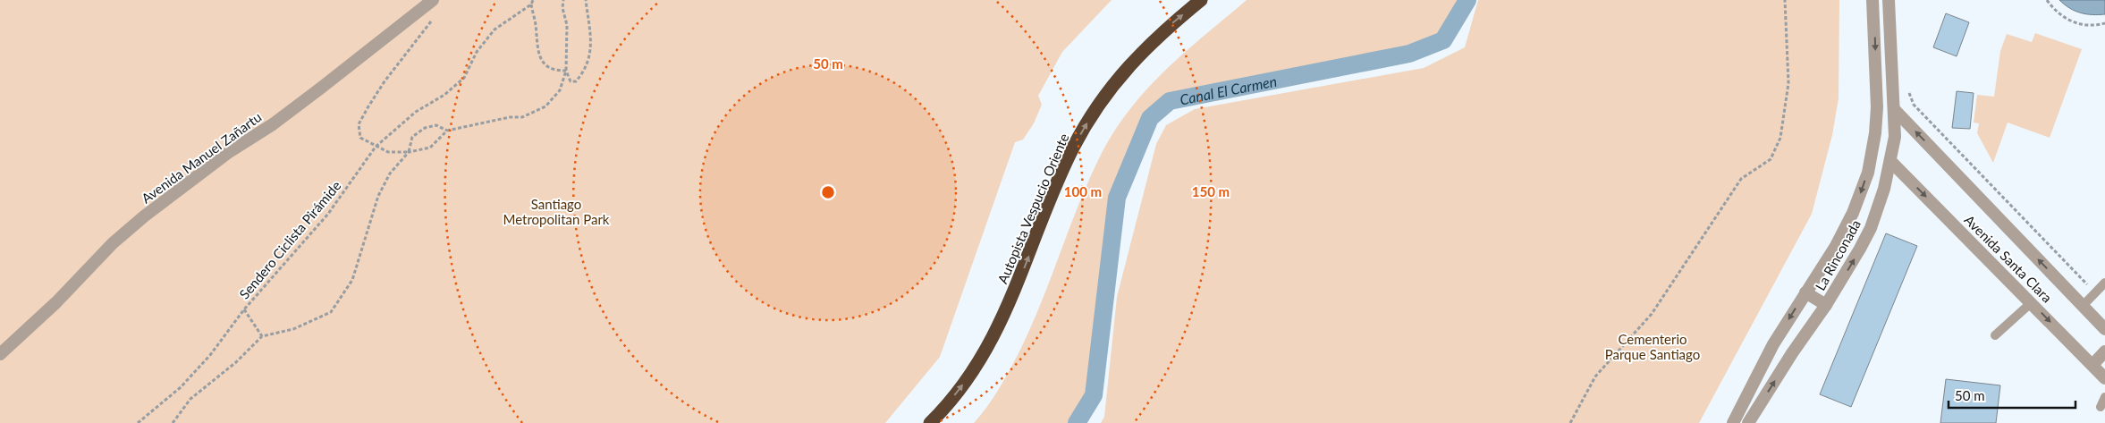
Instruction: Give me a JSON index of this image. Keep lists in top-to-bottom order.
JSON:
{
  "streets": {
    "highway": ["Autopista Vespucio Oriente"],
    "street": ["Avenida Manuel Zañartu", "La Rinconada", "Avenida Santa Clara"],
    "path": ["Sendero Ciclista Pirámide"]
  },
  "crossings": [
    ["La Rinconada", "Avenida Santa Clara"]
  ],
  "one_way": ["Autopista Vespucio Oriente"],
  "water": ["Canal El Carmen"],
  "parks": ["Santiago Metropolitan Park", "Cementerio Parque Santiago"],
  "scale_bar": "50 m",
  "rings": ["50 m", "100 m", "150 m"]
}
